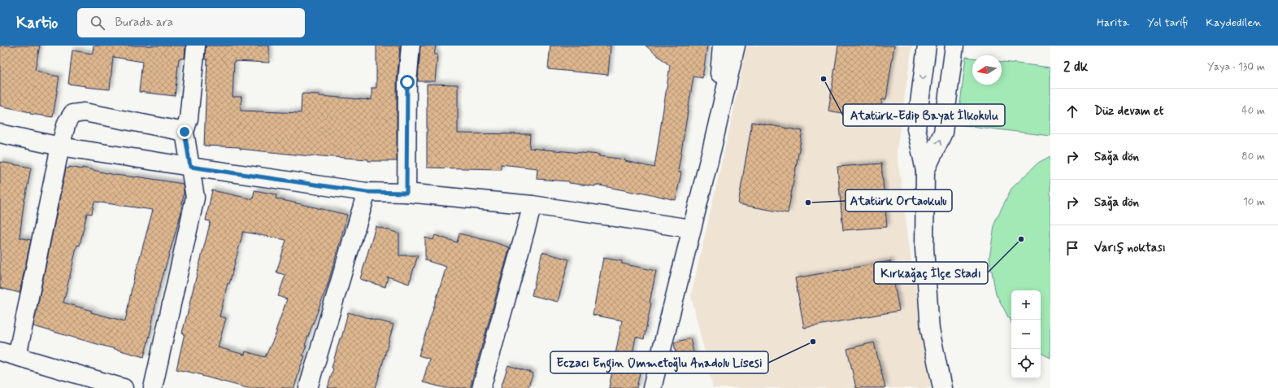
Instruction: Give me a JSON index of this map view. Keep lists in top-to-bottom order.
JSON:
{
  "places": [
    "Atatürk-Edip Bayat İlkokulu",
    "Atatürk Ortaokulu",
    "Kırkağaç İlçe Stadı",
    "Eczacı Engin Ümmetoğlu Anadolu Lisesi"
  ],
  "north": "left",
  "page": {
    "header": "Kartio",
    "search": "Burada ara",
    "nav": ["Harita", "Yol tarifi", "Kaydedilen"],
    "heading": ["2 dk", "Yaya · 130 m"],
    "list": [
      ["Düz devam et", "40 m"],
      ["Sağa dön", "80 m"],
      ["Sağa dön", "10 m"],
      "Varış noktası"
    ],
    "map_buttons": ["+", "−"]
  }
}
